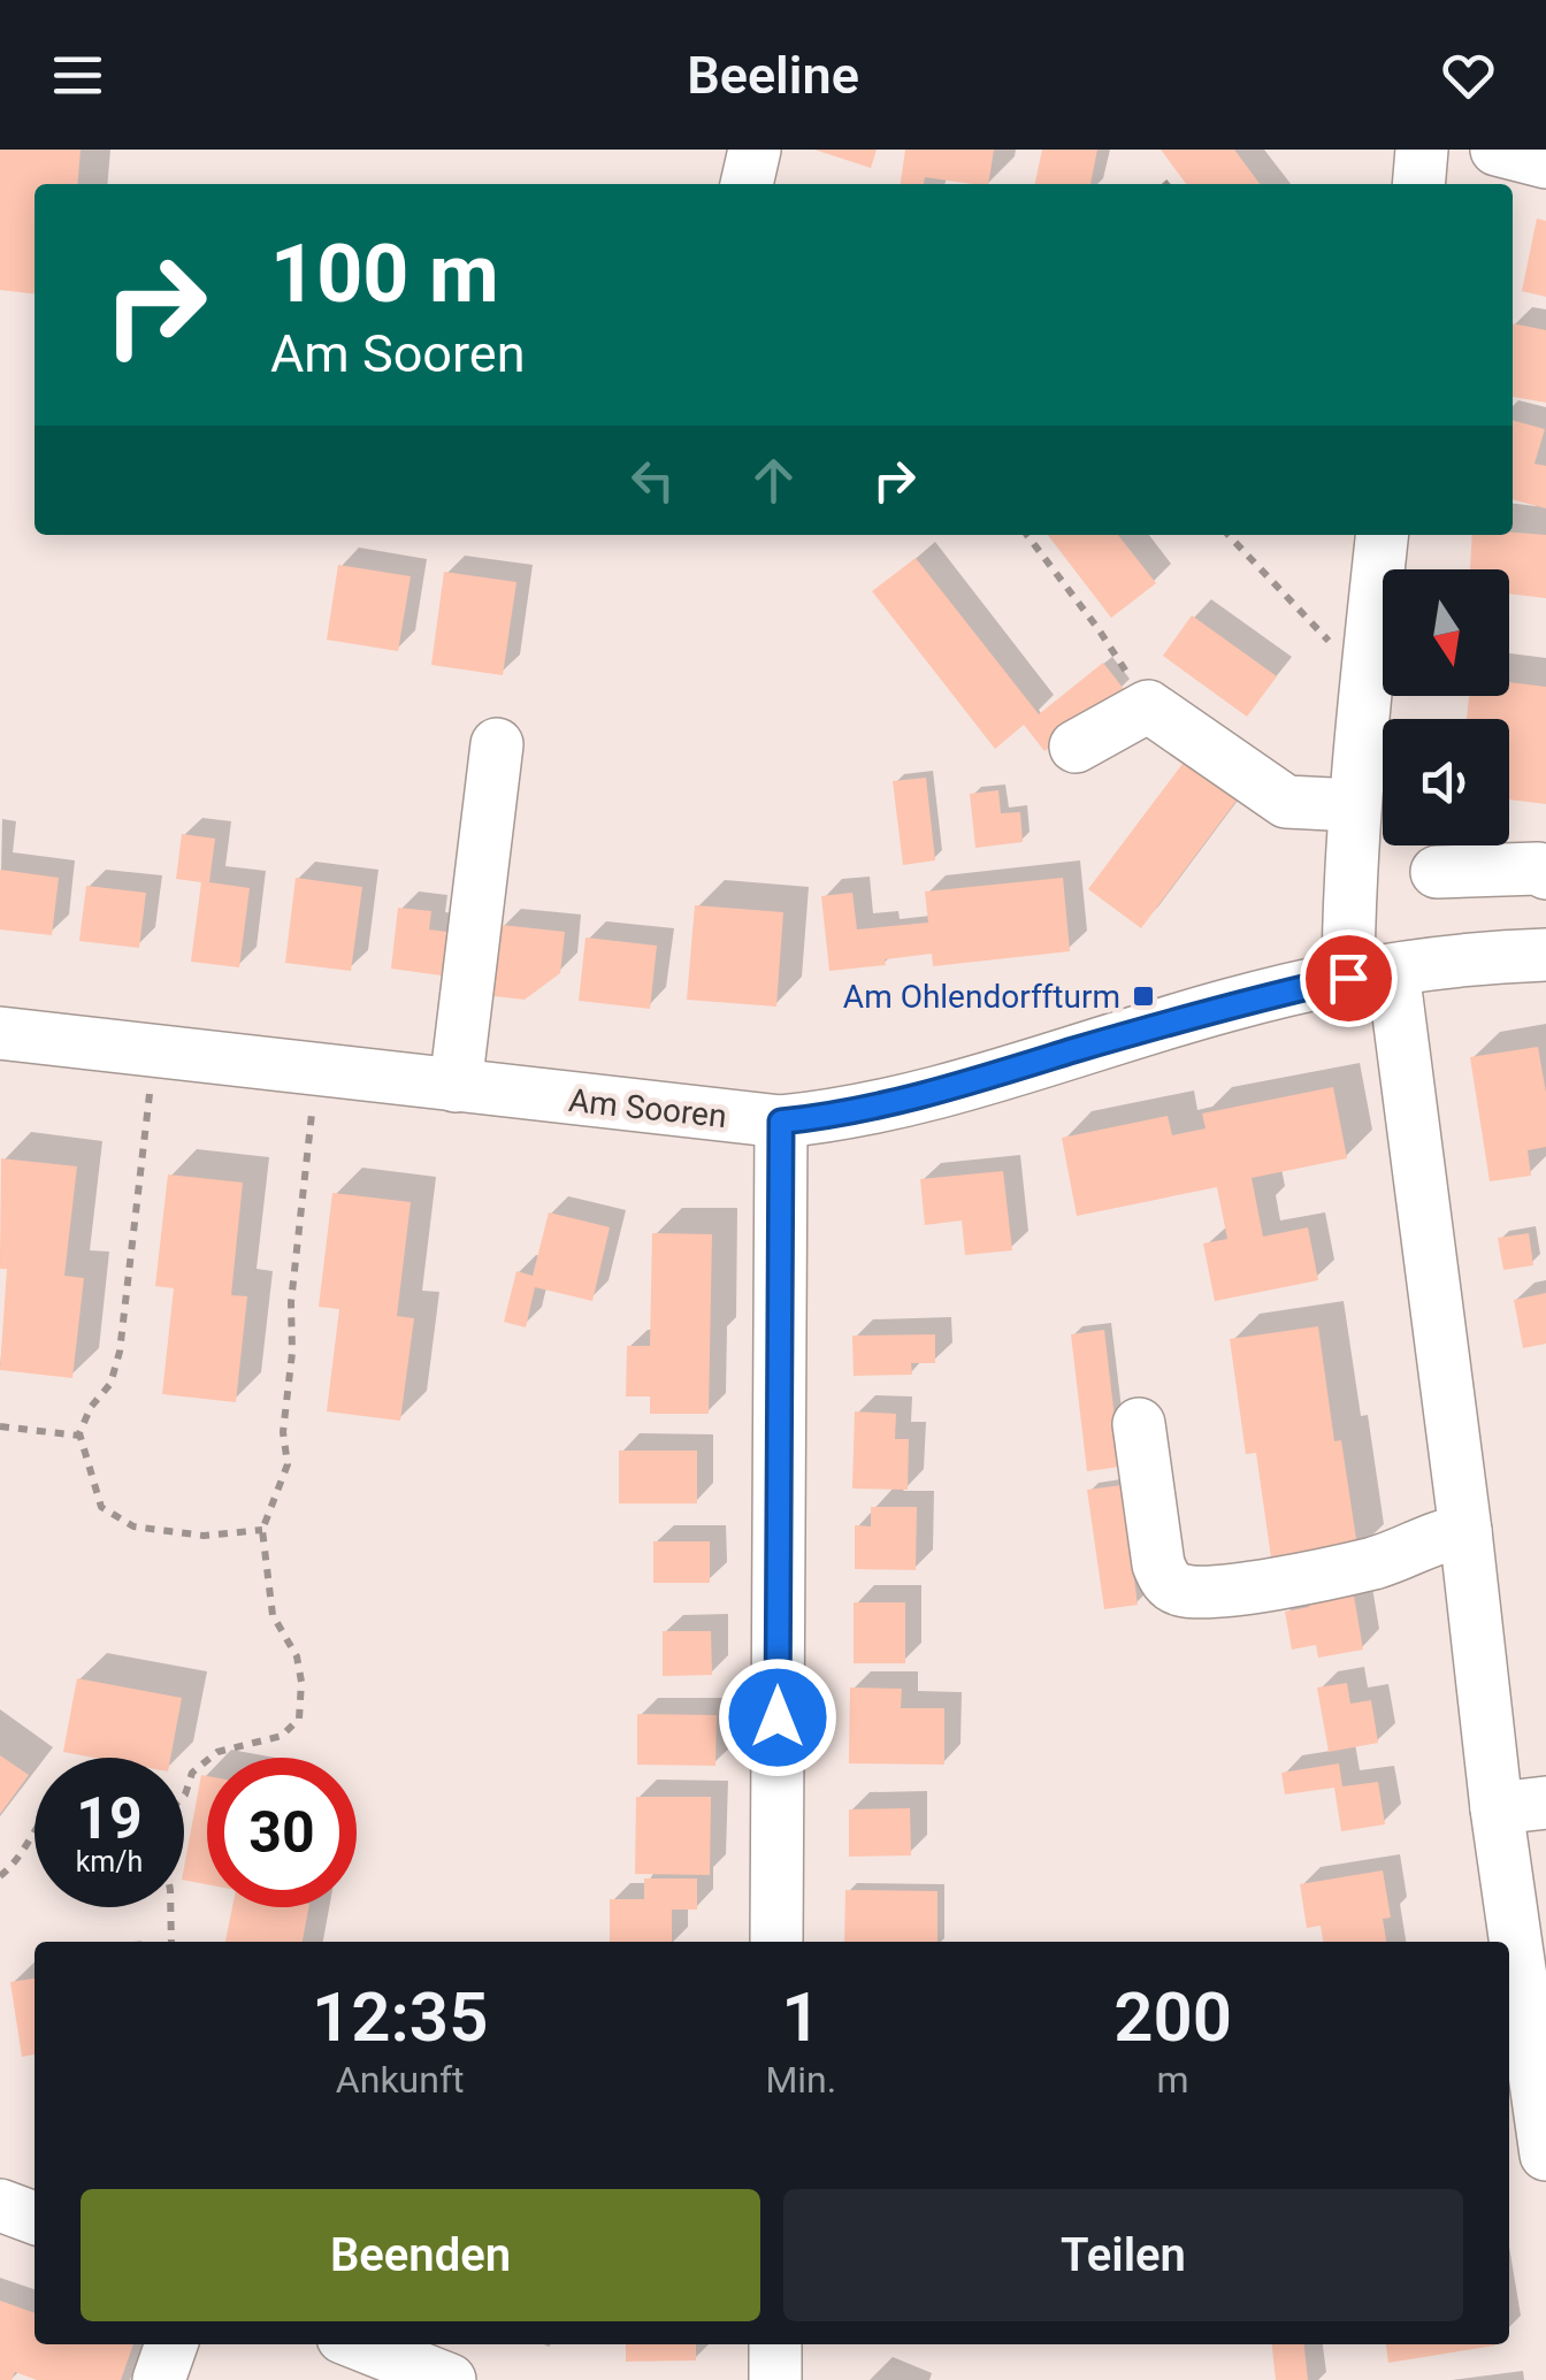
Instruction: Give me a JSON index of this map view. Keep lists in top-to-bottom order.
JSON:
{
  "streets": {
    "street": ["Am Sooren"]
  },
  "places": {
    "transit": ["Am Ohlendorffturm"]
  },
  "north": "bottom",
  "page": {
    "header": "Beeline",
    "turn": ["100 m", "Am Sooren"],
    "speed": "19 km/h",
    "limit": "30",
    "eta": [
      "12:35",
      "Ankunft",
      "1",
      "Min.",
      "200",
      "m"
    ],
    "buttons": ["Beenden", "Teilen"]
  }
}
